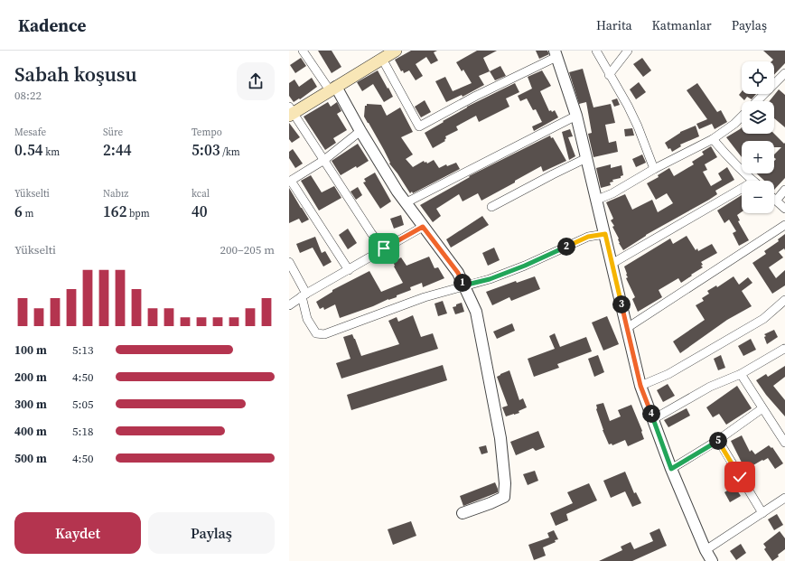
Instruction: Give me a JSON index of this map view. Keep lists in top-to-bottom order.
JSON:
{
  "page": {
    "header": "Kadence",
    "nav": ["Harita", "Katmanlar", "Paylaş"],
    "heading": ["Sabah koşusu", "08:22"],
    "map_buttons": ["+", "−"],
    "stats": [
      ["Mesafe", "0.54 km"],
      ["Süre", "2:44"],
      ["Tempo", "5:03 /km"],
      ["Yükselti", "6 m"],
      ["Nabız", "162 bpm"],
      ["kcal", "40"]
    ],
    "chart": ["Yükselti", "200–205 m"],
    "pins": [
      "2",
      "1",
      "3",
      "4",
      "5"
    ],
    "list": [
      {
        "name": "100 m",
        "note": "5:13"
      },
      {
        "name": "200 m",
        "note": "4:50"
      },
      {
        "name": "300 m",
        "note": "5:05"
      },
      {
        "name": "400 m",
        "note": "5:18"
      },
      {
        "name": "500 m",
        "note": "4:50"
      }
    ],
    "buttons": ["Kaydet", "Paylaş"]
  }
}
